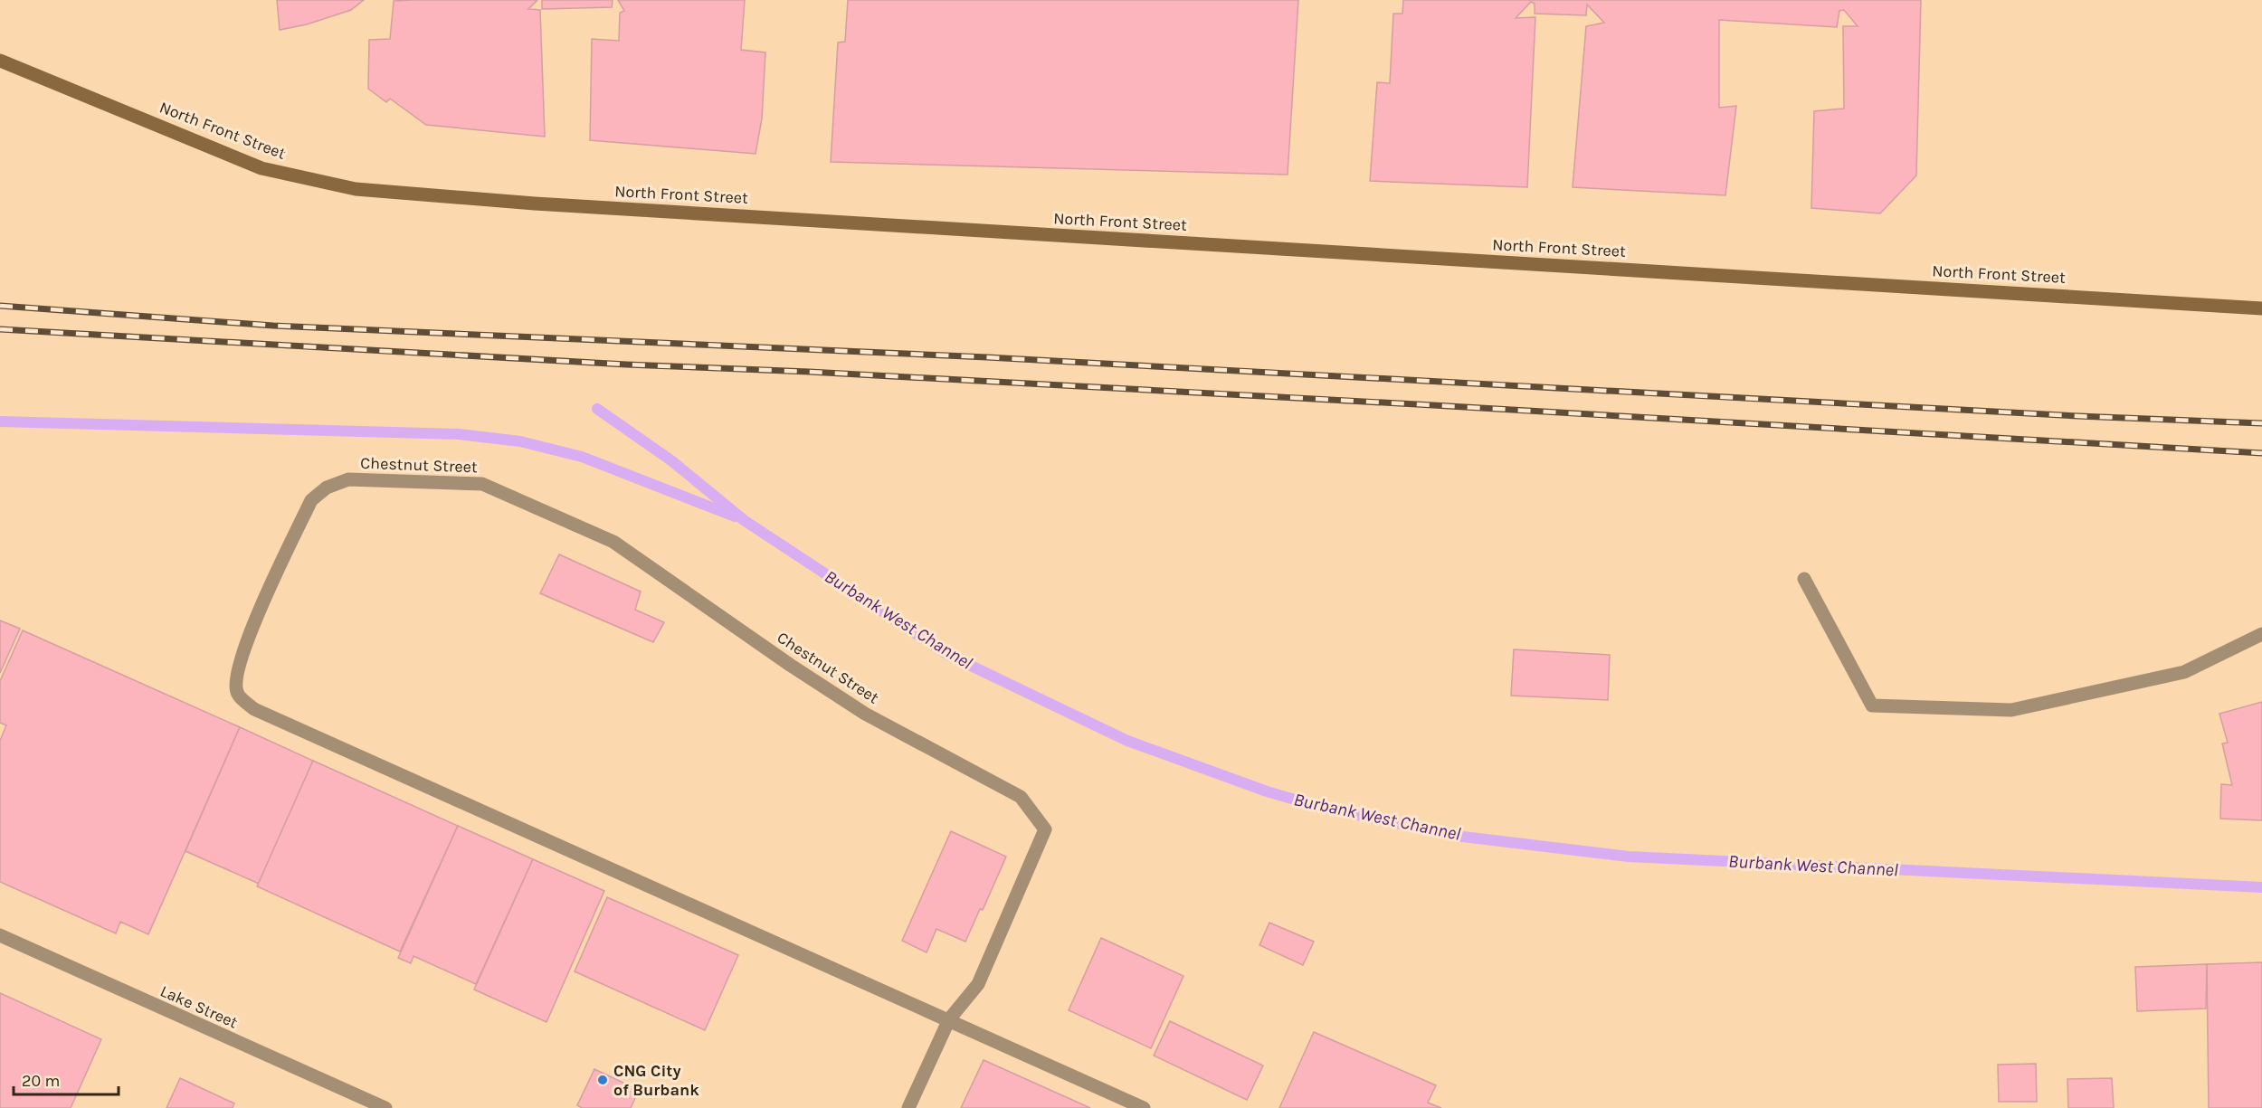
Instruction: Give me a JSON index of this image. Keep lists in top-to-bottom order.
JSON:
{
  "streets": {
    "main road": ["North Front Street"],
    "street": ["Chestnut Street", "Lake Street"]
  },
  "water": ["Burbank West Channel"],
  "places": ["CNG City of Burbank"],
  "scale_bar": "20 m"
}
